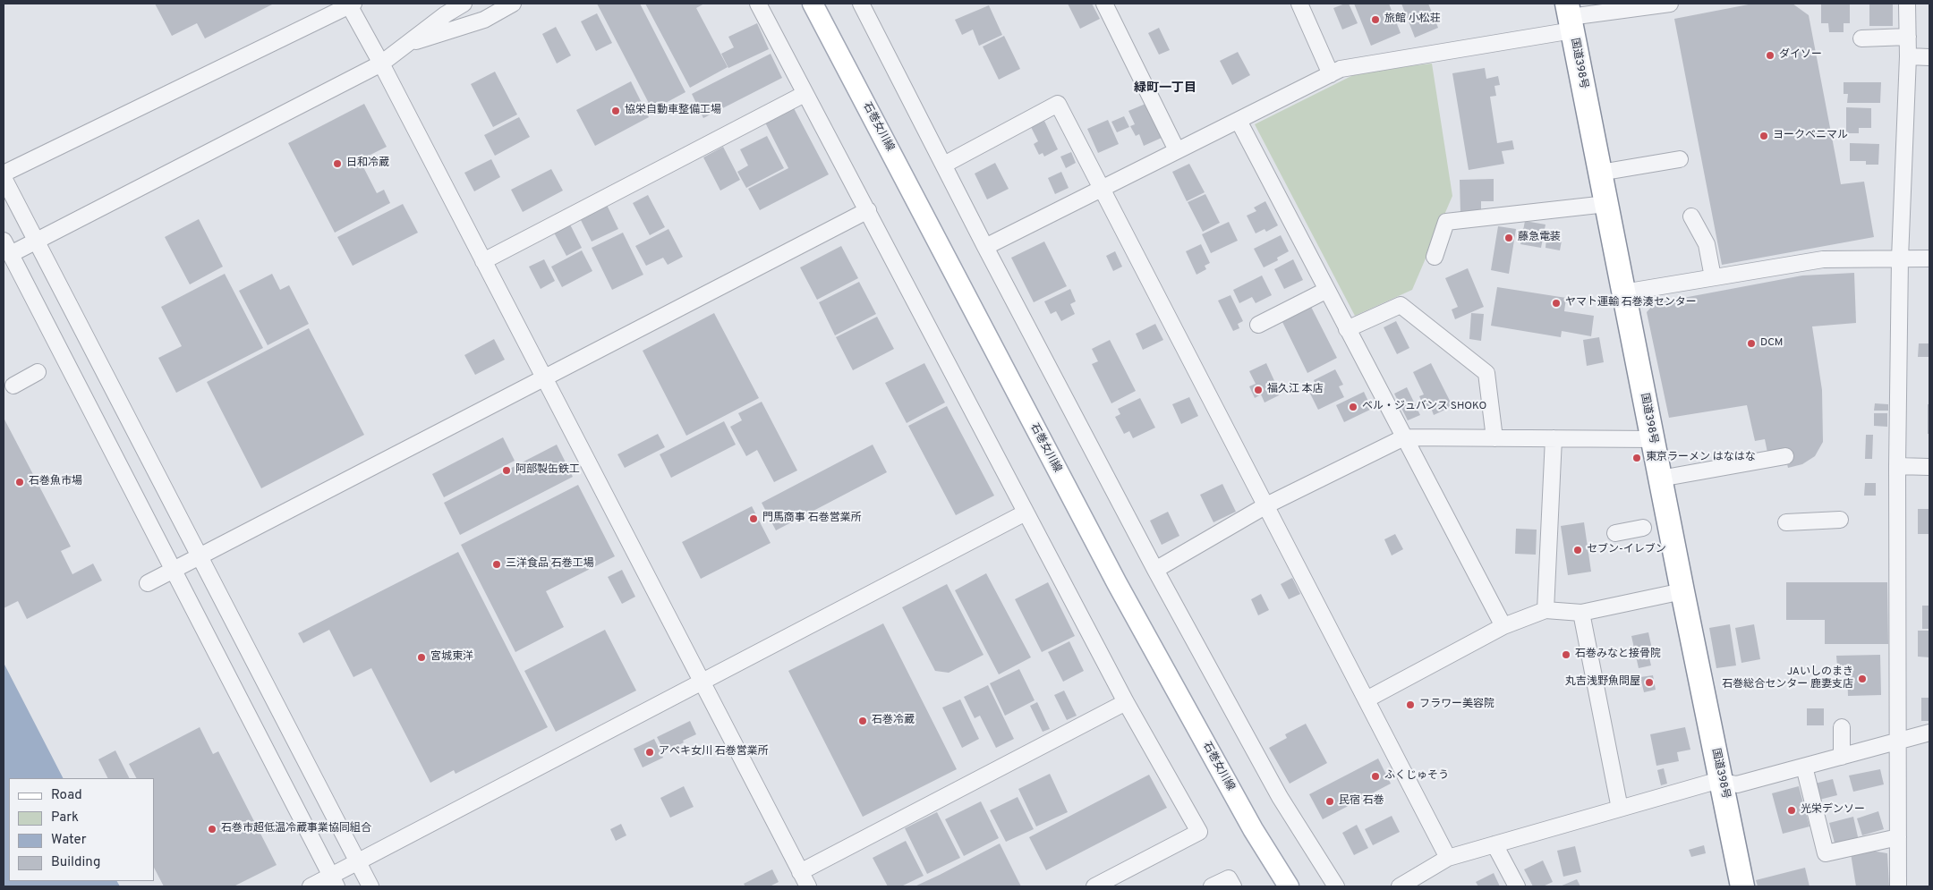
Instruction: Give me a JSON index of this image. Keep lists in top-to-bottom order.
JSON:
{
  "streets": {
    "highway": ["国道398号"],
    "main road": ["石巻女川線"]
  },
  "districts": ["緑町一丁目"],
  "places": [
    "旅館 小松荘",
    "ダイソー",
    "協栄自動車整備工場",
    "ヨークベニマル",
    "日和冷蔵",
    "藤急電装",
    "ヤマト運輸 石巻湊センター",
    "DCM",
    "福久江 本店",
    "ベル・ジュバンス SHOKO",
    "東京ラーメン はなはな",
    "阿部製缶鉄工",
    "石巻魚市場",
    "門馬商事 石巻営業所",
    "セブン-イレブン",
    "三洋食品 石巻工場",
    "石巻みなと接骨院",
    "宮城東洋",
    "JAいしのまき 石巻総合センター 鹿妻支店",
    "丸吉浅野魚問屋",
    "フラワー美容院",
    "石巻冷蔵",
    "アベキ女川 石巻営業所",
    "ふくじゅそう",
    "民宿 石巻",
    "光栄デンソー",
    "石巻市超低温冷蔵事業協同組合"
  ],
  "legend": [
    "Road",
    "Park",
    "Water",
    "Building"
  ]
}
